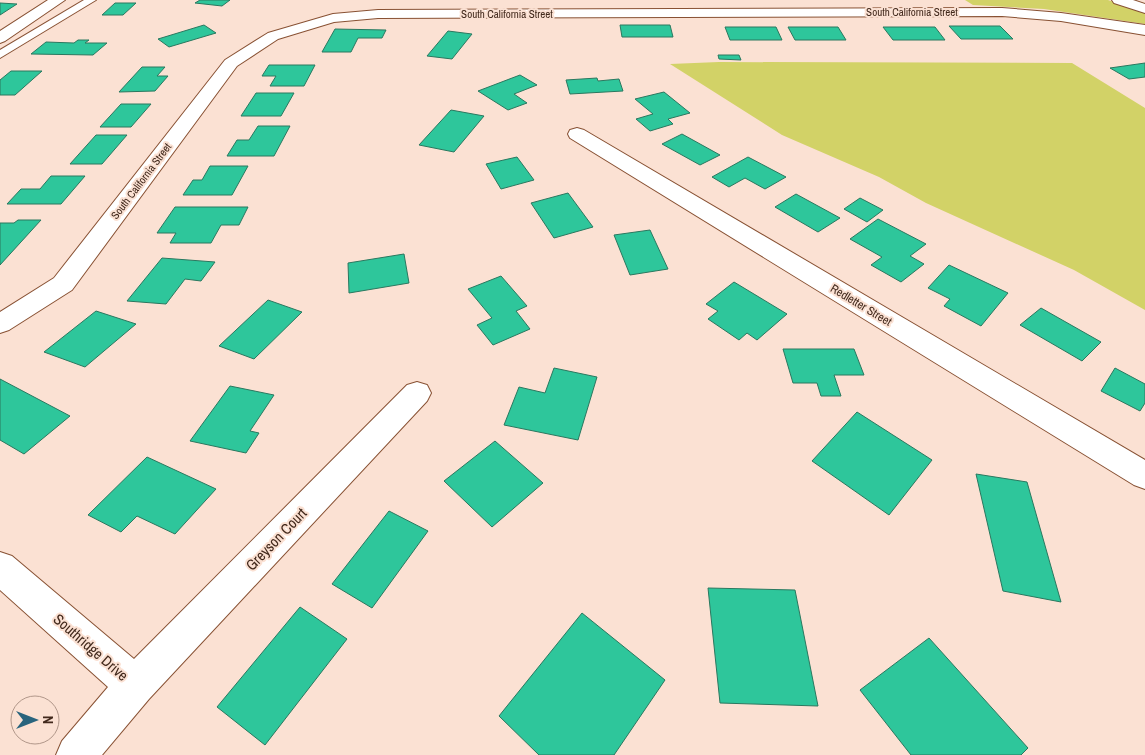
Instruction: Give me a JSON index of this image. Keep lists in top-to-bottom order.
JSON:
{
  "streets": {
    "street": [
      "South California Street",
      "Redletter Street",
      "Greyson Court",
      "Southridge Drive"
    ]
  },
  "crossings": [
    ["Greyson Court", "Southridge Drive"]
  ],
  "north": "right"
}
